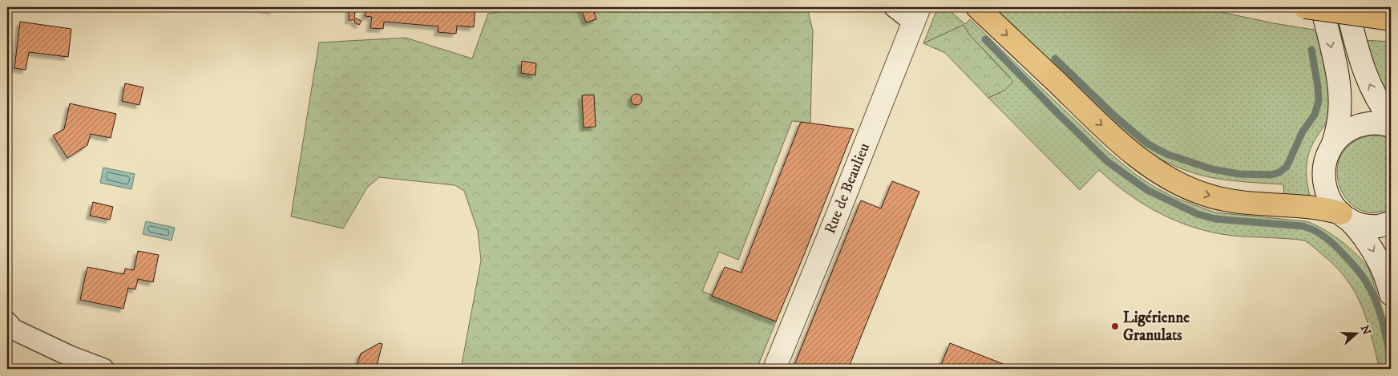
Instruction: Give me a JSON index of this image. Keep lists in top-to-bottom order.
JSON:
{
  "streets": {
    "main road": ["Rue de Beaulieu"]
  },
  "places": ["Ligérienne Granulats"],
  "north": "right"
}
